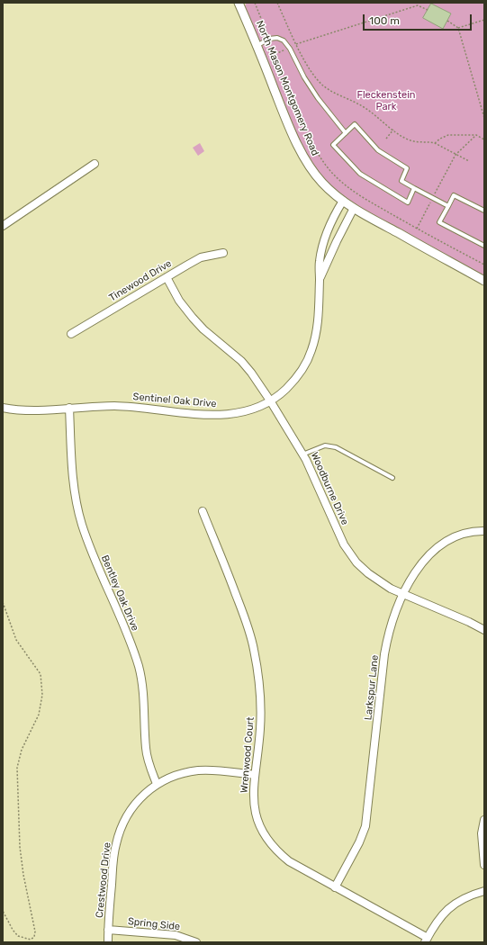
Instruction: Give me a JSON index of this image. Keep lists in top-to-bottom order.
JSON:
{
  "streets": {
    "street": [
      "North Mason Montgomery Road",
      "Tinewood Drive",
      "Sentinel Oak Drive",
      "Woodburne Drive",
      "Bentley Oak Drive",
      "Larkspur Lane",
      "Wrenwood Court",
      "Crestwood Drive",
      "Spring Side"
    ]
  },
  "crossings": [
    ["North Mason Montgomery Road", "Sentinel Oak Drive"],
    ["Tinewood Drive", "Woodburne Drive"],
    ["Sentinel Oak Drive", "Woodburne Drive"],
    ["Sentinel Oak Drive", "Bentley Oak Drive"],
    ["Woodburne Drive", "Larkspur Lane"],
    ["Bentley Oak Drive", "Crestwood Drive"],
    ["Larkspur Lane", "Wrenwood Court"],
    ["Wrenwood Court", "Crestwood Drive"],
    ["Crestwood Drive", "Spring Side"]
  ],
  "parks": ["Fleckenstein Park"],
  "scale_bar": "100 m"
}
